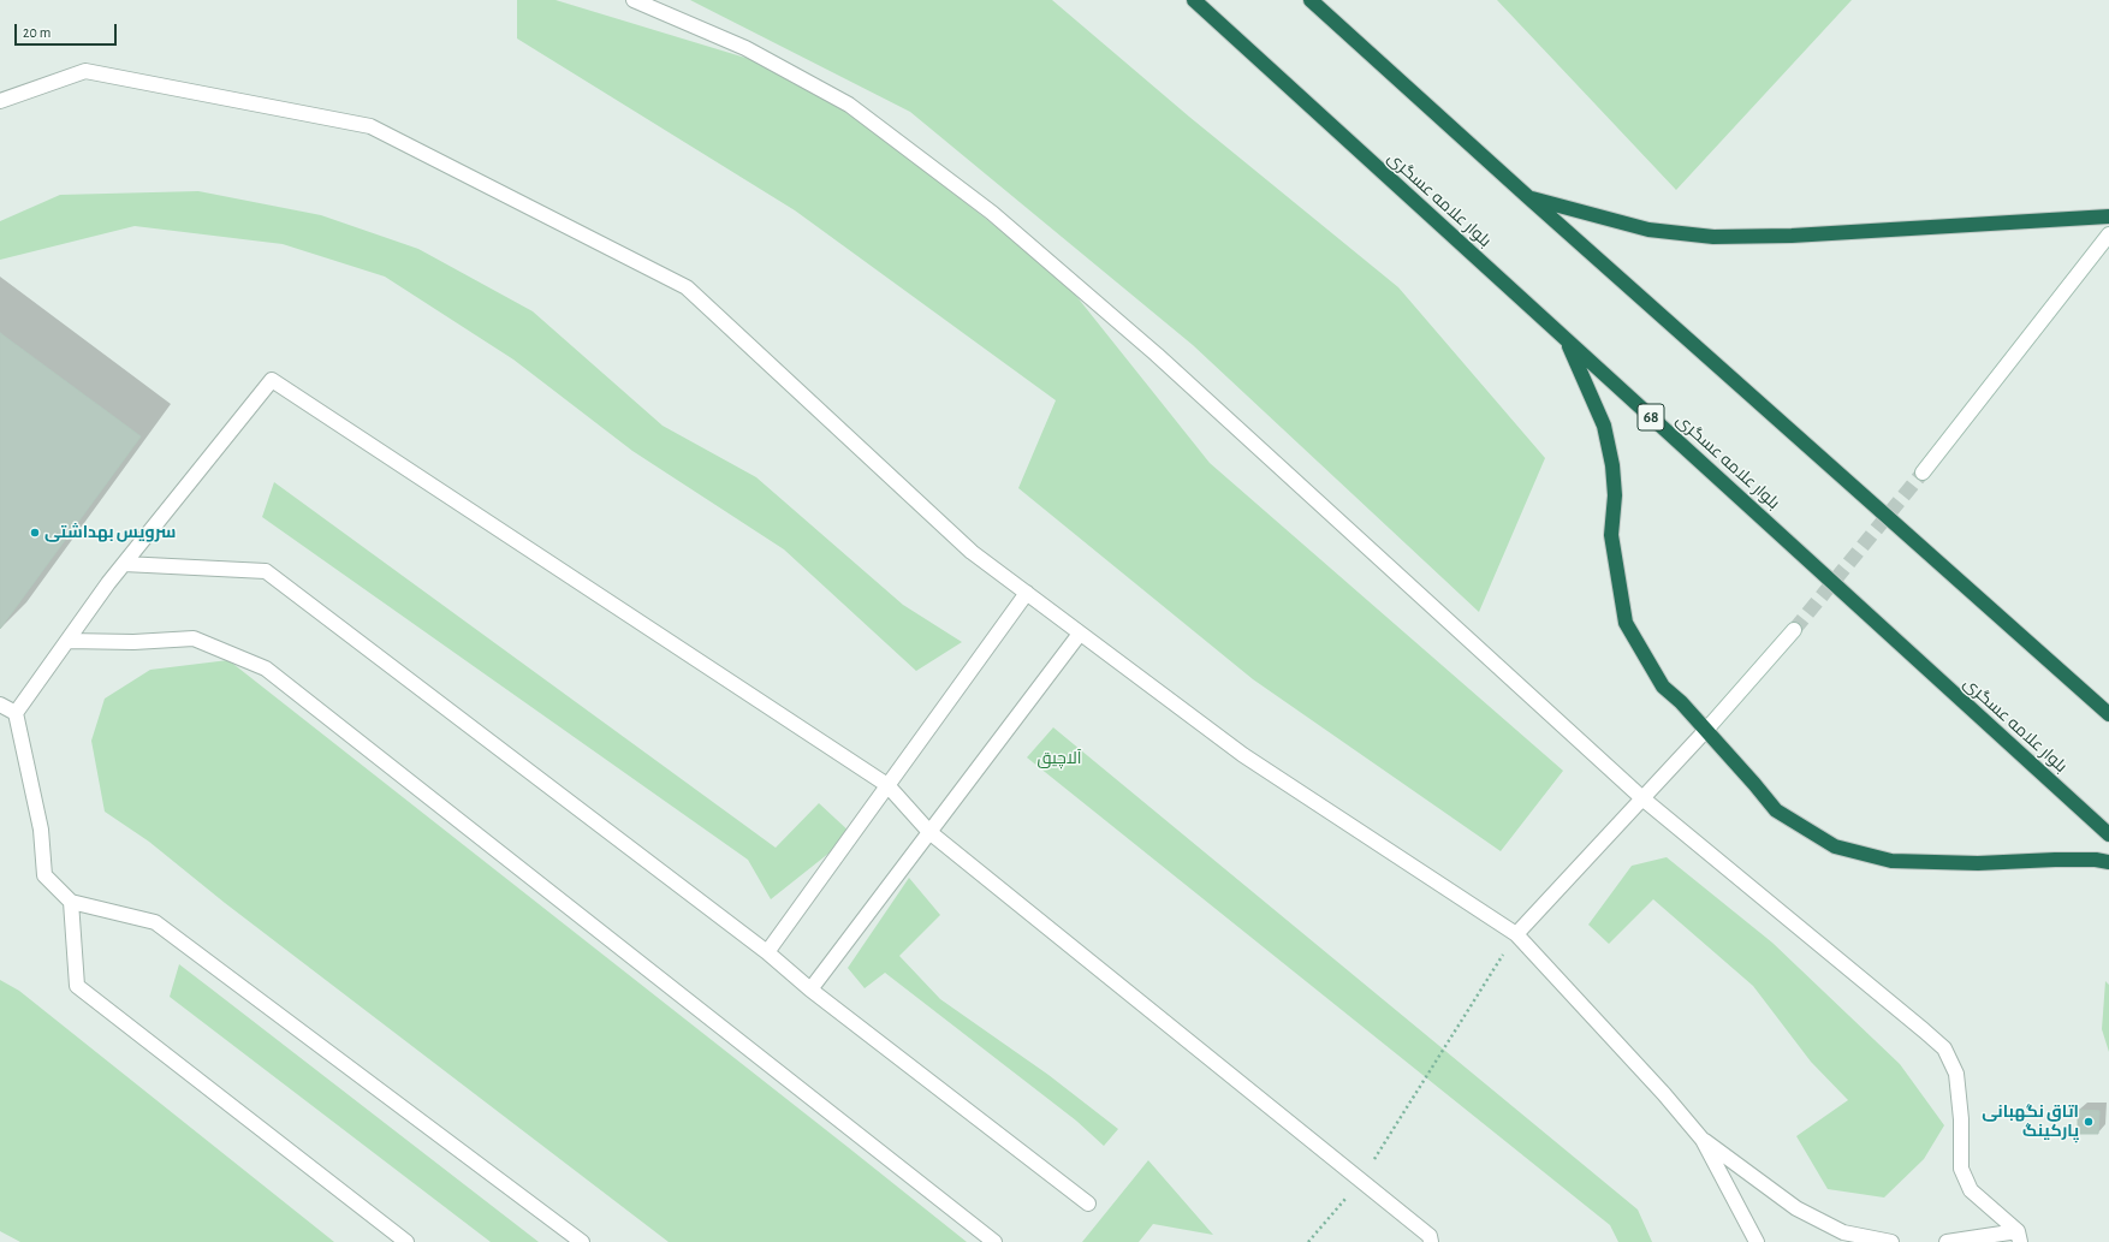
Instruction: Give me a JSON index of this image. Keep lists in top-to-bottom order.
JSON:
{
  "streets": {
    "highway": ["بلوار علامه عسگری", "68"]
  },
  "parks": ["آلاچیق"],
  "places": ["سرویس بهداشتی", "اتاق نگهبانی پارکینگ"],
  "scale_bar": "20 m"
}
